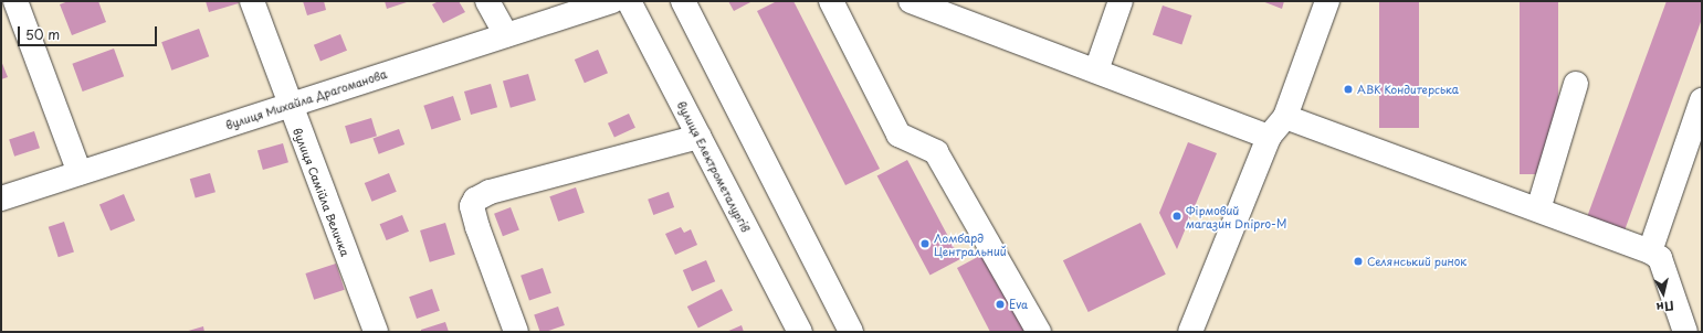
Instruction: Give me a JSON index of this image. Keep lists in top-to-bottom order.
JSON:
{
  "streets": {
    "street": ["вулиця Михайла Драгоманова", "вулиця Електрометалургів", "вулиця Самійла Величка"]
  },
  "crossings": [
    ["вулиця Михайла Драгоманова", "вулиця Самійла Величка"]
  ],
  "places": [
    "АВК Кондитерська",
    "Фірмовий магазин Dnipro-M",
    "Ломбард Центральний",
    "Селянський ринок",
    "Eva"
  ],
  "scale_bar": "50 m",
  "north": "bottom"
}
